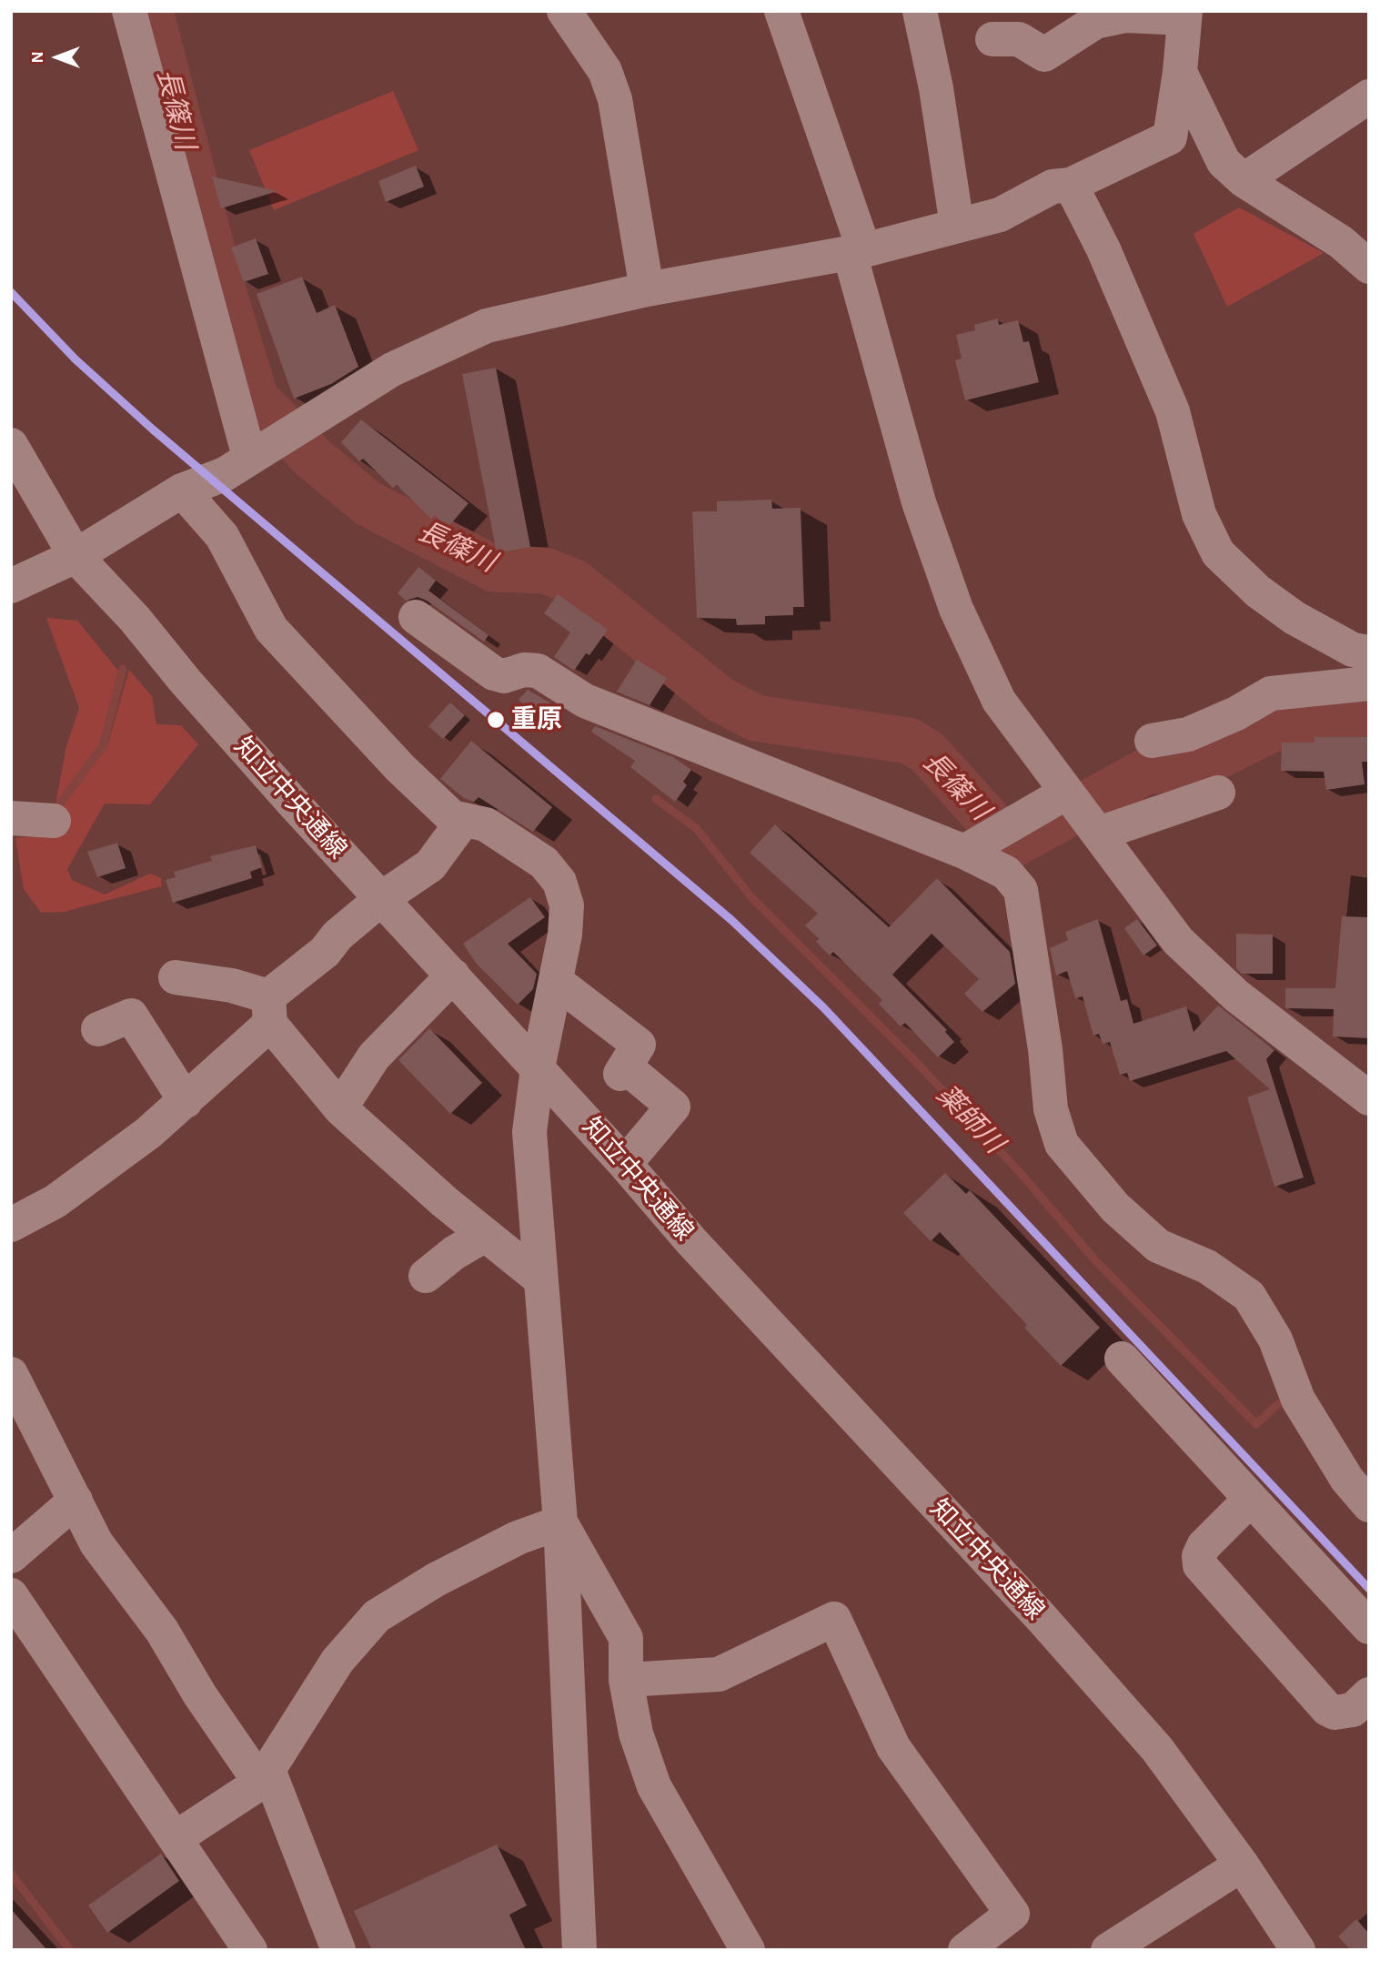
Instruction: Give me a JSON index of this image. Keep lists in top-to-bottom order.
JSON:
{
  "streets": {
    "street": ["知立中央通線"]
  },
  "water": ["長篠川", "薬師川"],
  "places": ["重原"],
  "north": "left"
}
